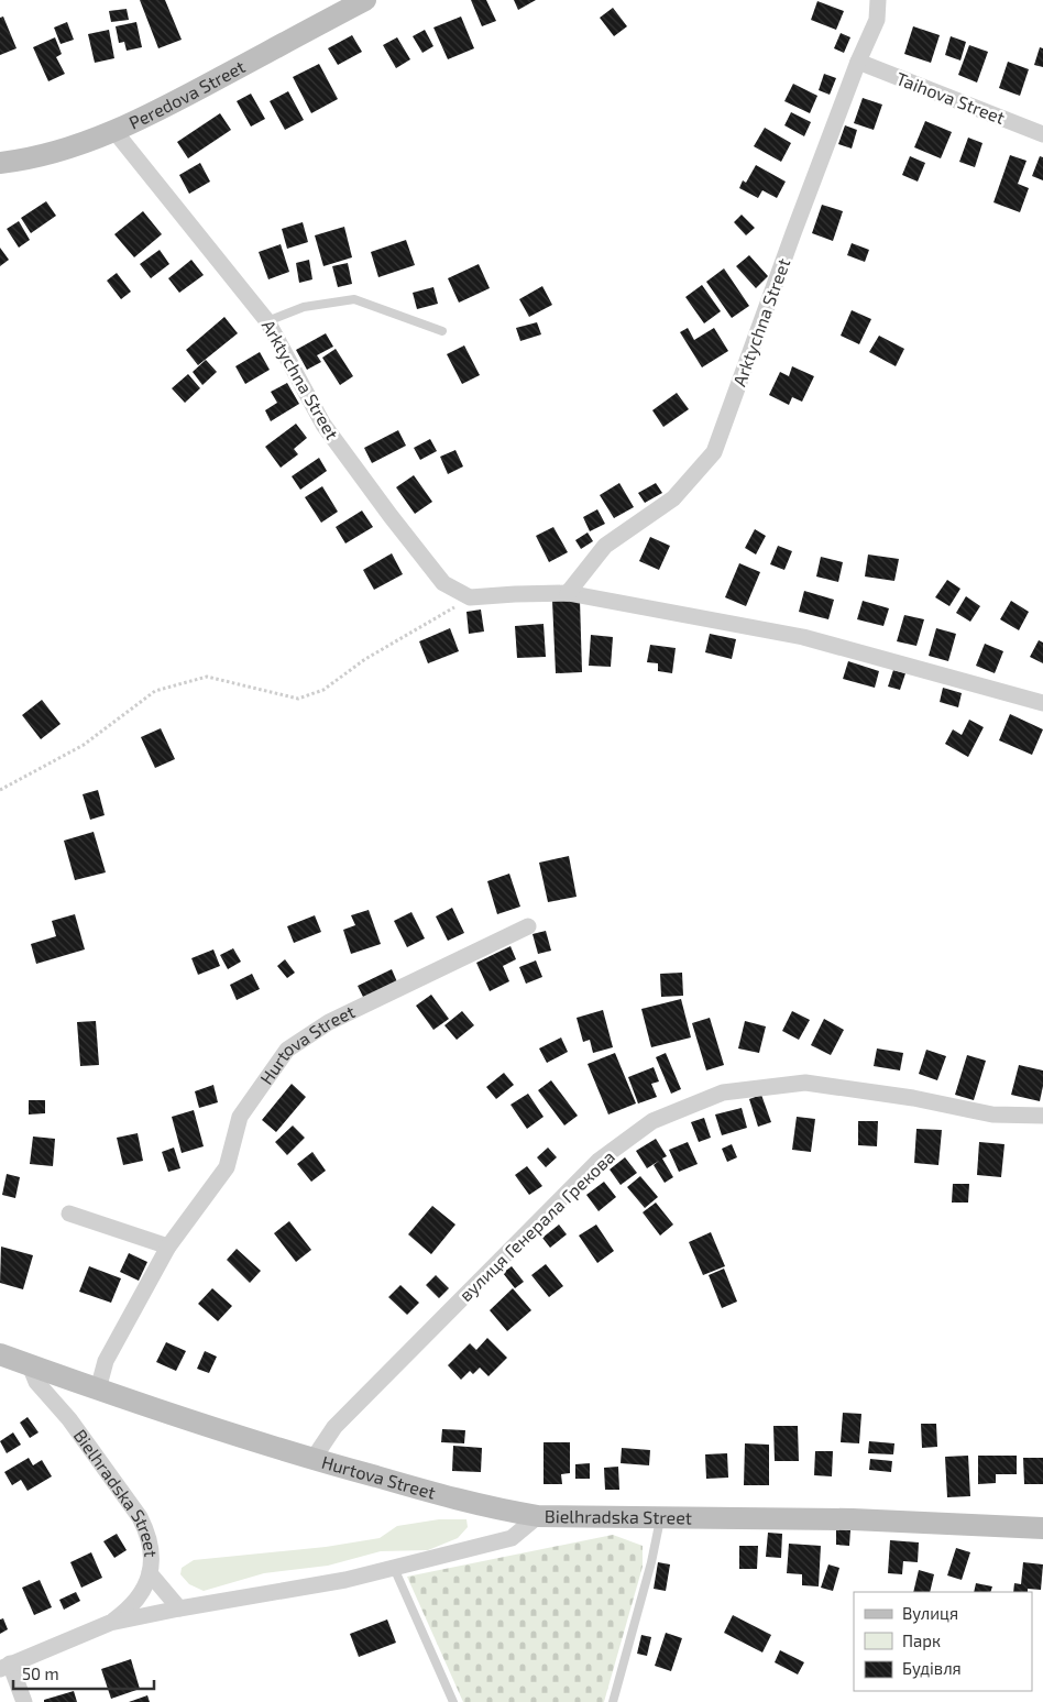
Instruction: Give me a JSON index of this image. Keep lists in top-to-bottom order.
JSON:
{
  "streets": {
    "street": [
      "Peredova Street",
      "Taihova Street",
      "Arktychna Street",
      "Hurtova Street",
      "вулиця Генерала Грекова",
      "Bielhradska Street"
    ]
  },
  "crossings": [
    ["Peredova Street", "Arktychna Street"],
    ["Taihova Street", "Arktychna Street"],
    ["Hurtova Street", "вулиця Генерала Грекова"],
    ["Hurtova Street", "Bielhradska Street"]
  ],
  "legend": ["Вулиця", "Парк", "Будівля"],
  "scale_bar": "50 m"
}
